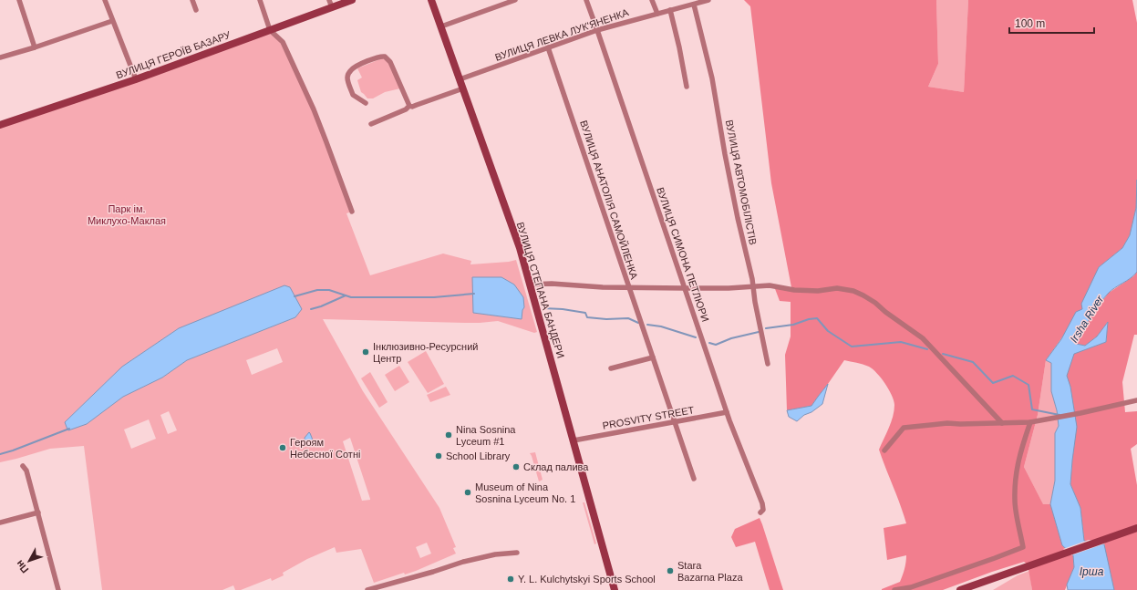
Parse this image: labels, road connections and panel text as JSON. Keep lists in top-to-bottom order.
{
  "streets": {
    "street": [
      "ВУЛИЦЯ ЛЕВКА ЛУК'ЯНЕНКА",
      "ВУЛИЦЯ ГЕРОЇВ БАЗАРУ",
      "ВУЛИЦЯ АВТОМОБІЛІСТІВ",
      "ВУЛИЦЯ АНАТОЛІЯ САМОЙЛЕНКА",
      "ВУЛИЦЯ СИМОНА ПЕТЛЮРИ",
      "ВУЛИЦЯ СТЕПАНА БАНДЕРИ",
      "PROSVITY STREET"
    ]
  },
  "crossings": [
    ["ВУЛИЦЯ ЛЕВКА ЛУК'ЯНЕНКА", "ВУЛИЦЯ АВТОМОБІЛІСТІВ"],
    ["ВУЛИЦЯ ЛЕВКА ЛУК'ЯНЕНКА", "ВУЛИЦЯ АНАТОЛІЯ САМОЙЛЕНКА"],
    ["ВУЛИЦЯ ЛЕВКА ЛУК'ЯНЕНКА", "ВУЛИЦЯ СИМОНА ПЕТЛЮРИ"],
    ["ВУЛИЦЯ ЛЕВКА ЛУК'ЯНЕНКА", "ВУЛИЦЯ СТЕПАНА БАНДЕРИ"],
    ["ВУЛИЦЯ АНАТОЛІЯ САМОЙЛЕНКА", "PROSVITY STREET"],
    ["ВУЛИЦЯ СИМОНА ПЕТЛЮРИ", "PROSVITY STREET"],
    ["ВУЛИЦЯ СТЕПАНА БАНДЕРИ", "PROSVITY STREET"]
  ],
  "water": ["Irsha River", "Ірша"],
  "parks": ["Парк ім. Миклухо-Маклая"],
  "places": [
    "Інклюзивно-Ресурсний Центр",
    "Nina Sosnina Lyceum #1",
    "Героям Небесної Сотні",
    "School Library",
    "Склад палива",
    "Museum of Nina Sosnina Lyceum No. 1",
    "Stara Bazarna Plaza",
    "Y. L. Kulchytskyi Sports School"
  ],
  "scale_bar": "100 m",
  "north": "bottom left"
}
